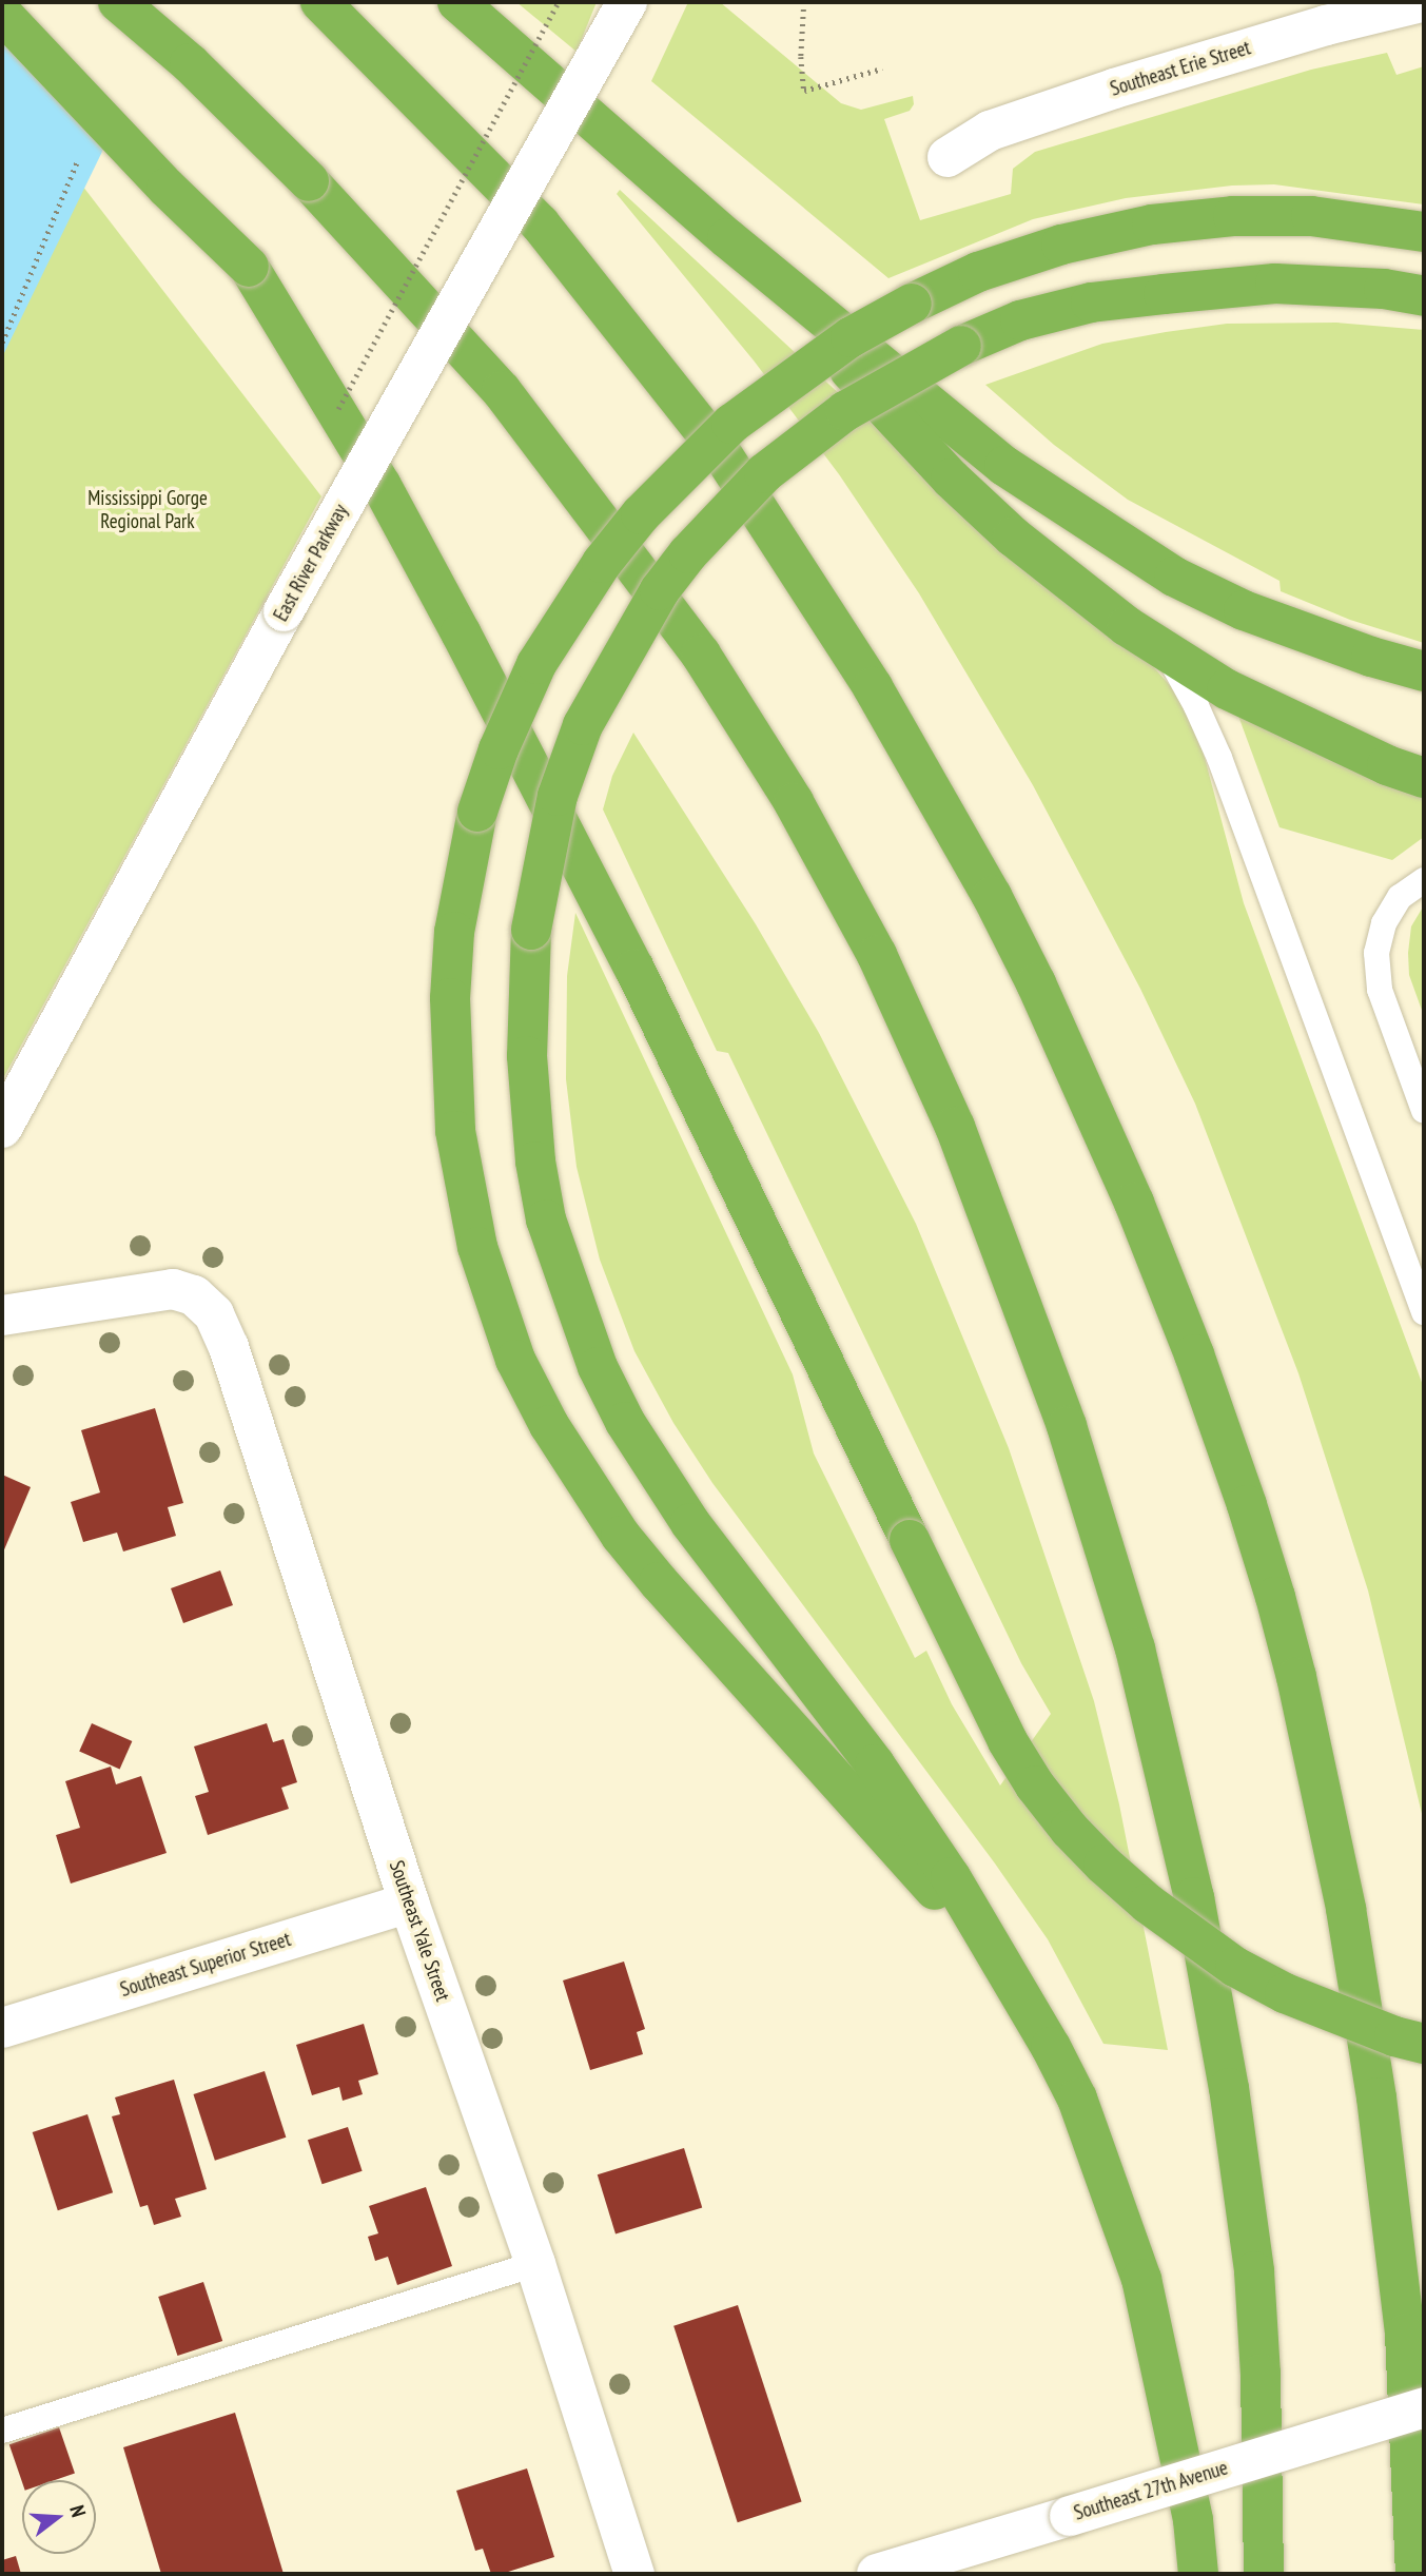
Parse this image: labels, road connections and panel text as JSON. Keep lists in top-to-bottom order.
{
  "streets": {
    "street": [
      "Southeast Erie Street",
      "East River Parkway",
      "Southeast Yale Street",
      "Southeast Superior Street",
      "Southeast 27th Avenue"
    ]
  },
  "crossings": [
    ["Southeast Yale Street", "Southeast Superior Street"]
  ],
  "parks": ["Mississippi Gorge Regional Park"],
  "north": "right"
}
